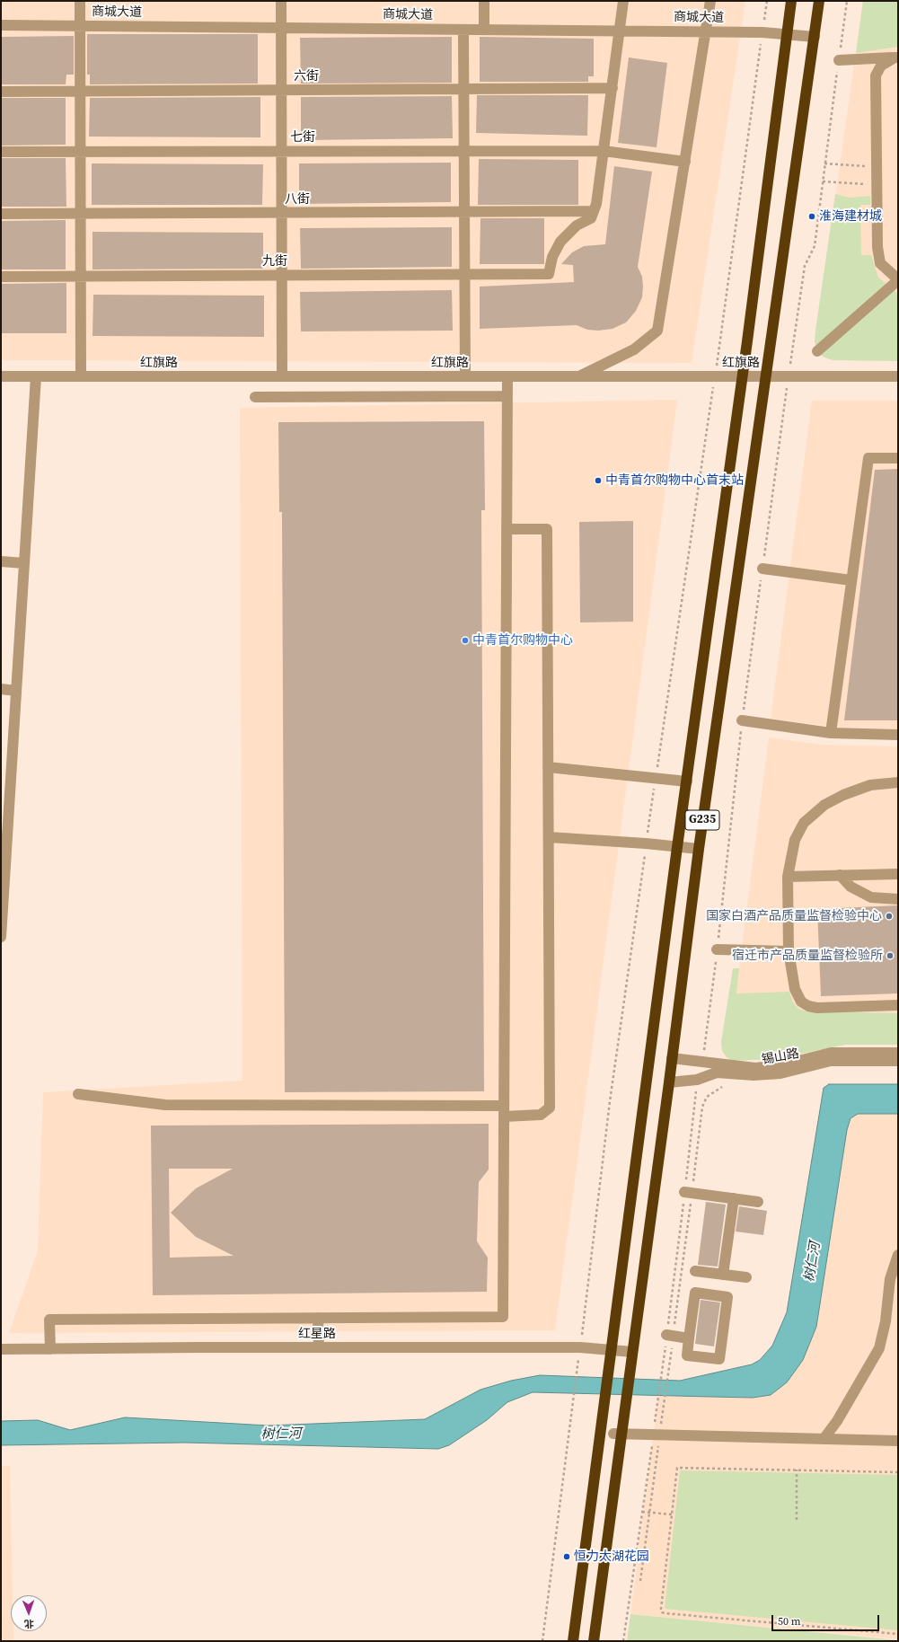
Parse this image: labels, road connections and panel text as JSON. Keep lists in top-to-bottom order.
{
  "streets": {
    "highway": ["G235"],
    "street": [
      "商城大道",
      "六街",
      "七街",
      "八街",
      "九街",
      "红旗路",
      "锡山路",
      "红星路"
    ]
  },
  "crossings": [
    ["商城大道", "G235"],
    ["八街", "九街"],
    ["红旗路", "G235"],
    ["G235", "锡山路"],
    ["G235", "红星路"]
  ],
  "water": ["树仁河"],
  "places": [
    "淮海建材城",
    "中青首尔购物中心首末站",
    "中青首尔购物中心",
    "国家白酒产品质量监督检验中心",
    "宿迁市产品质量监督检验所",
    "恒力太湖花园"
  ],
  "scale_bar": "50 m",
  "north": "bottom"
}
